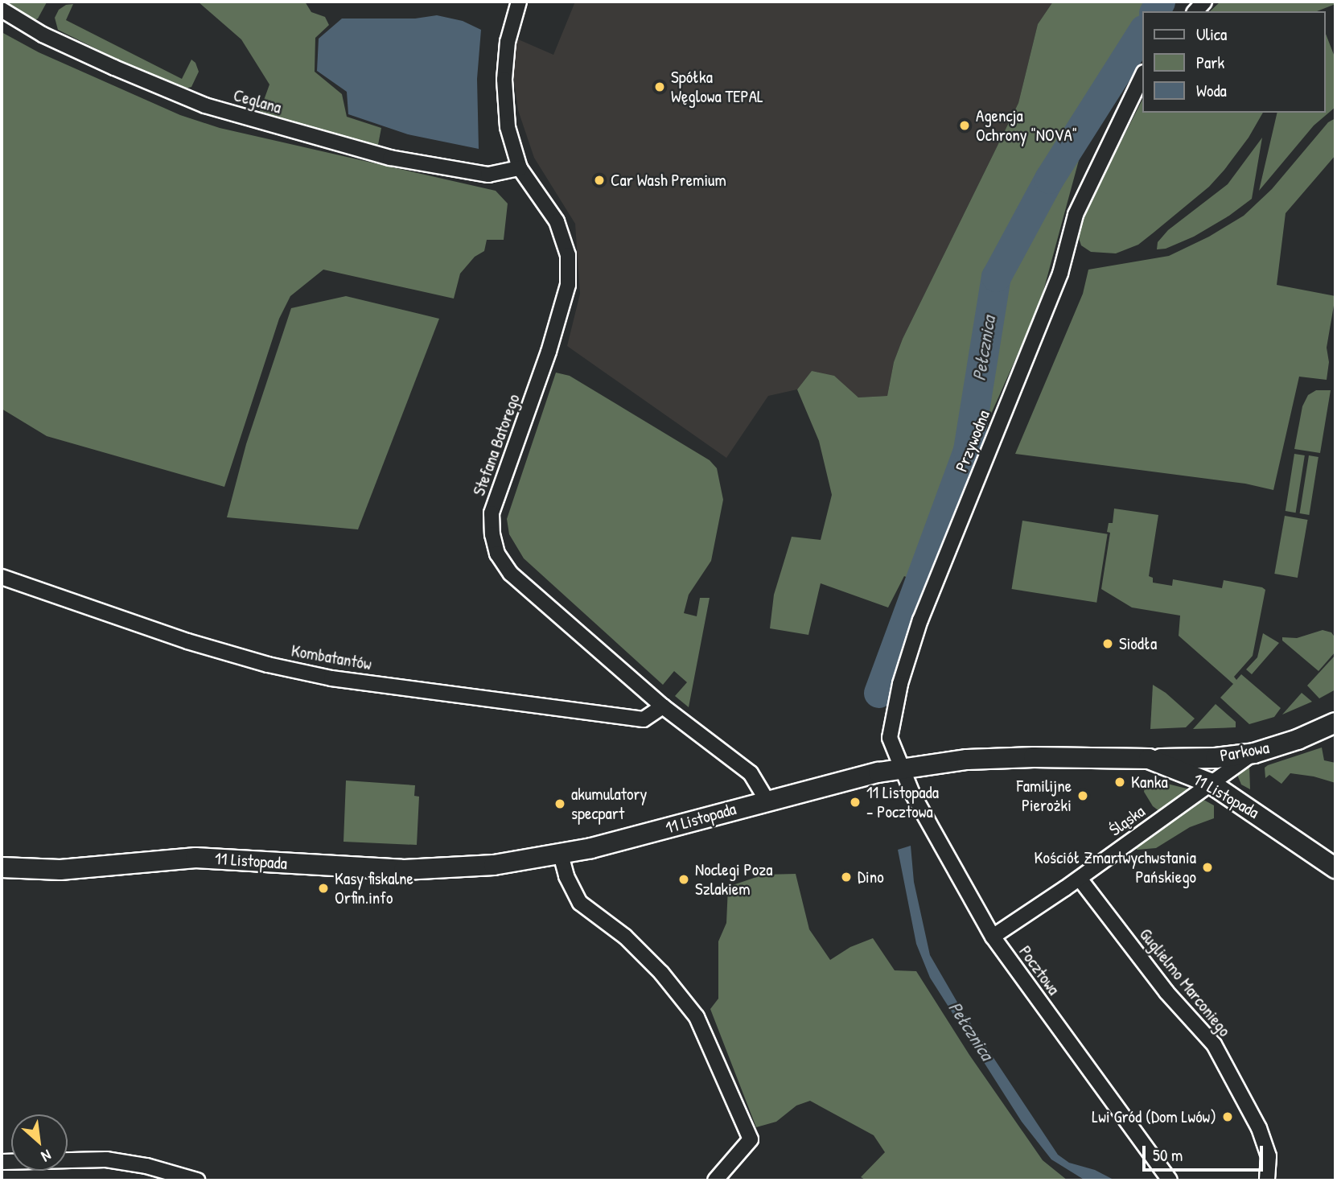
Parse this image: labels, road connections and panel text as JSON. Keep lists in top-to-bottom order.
{
  "streets": {
    "main road": ["Parkowa", "11 Listopada"],
    "street": [
      "Ceglana",
      "Przywodna",
      "Stefana Batorego",
      "Kombatantów",
      "Śląska",
      "Pocztowa",
      "Guglielmo Marconiego"
    ]
  },
  "crossings": [
    ["Ceglana", "Stefana Batorego"],
    ["Przywodna", "11 Listopada"],
    ["Przywodna", "Pocztowa"],
    ["Stefana Batorego", "Kombatantów"],
    ["Stefana Batorego", "11 Listopada"],
    ["Parkowa", "11 Listopada"],
    ["Parkowa", "Śląska"],
    ["11 Listopada", "Śląska"],
    ["11 Listopada", "Pocztowa"],
    ["Śląska", "Pocztowa"],
    ["Śląska", "Guglielmo Marconiego"]
  ],
  "water": ["Pełcznica"],
  "places": [
    "Spółka Węglowa TEPAL",
    "Agencja Ochrony \"NOVA\"",
    "Car Wash Premium",
    "Siodła",
    "Kanka",
    "Familijne Pierożki",
    "11 Listopada - Pocztowa",
    "akumulatory specpart",
    "Kościół Zmartwychwstania Pańskiego",
    "Dino",
    "Noclegi Poza Szlakiem",
    "Kasy fiskalne Orfin.info",
    "Lwi Gród (Dom Lwów)"
  ],
  "legend": ["Ulica", "Park", "Woda"],
  "scale_bar": "50 m",
  "north": "bottom right"
}
